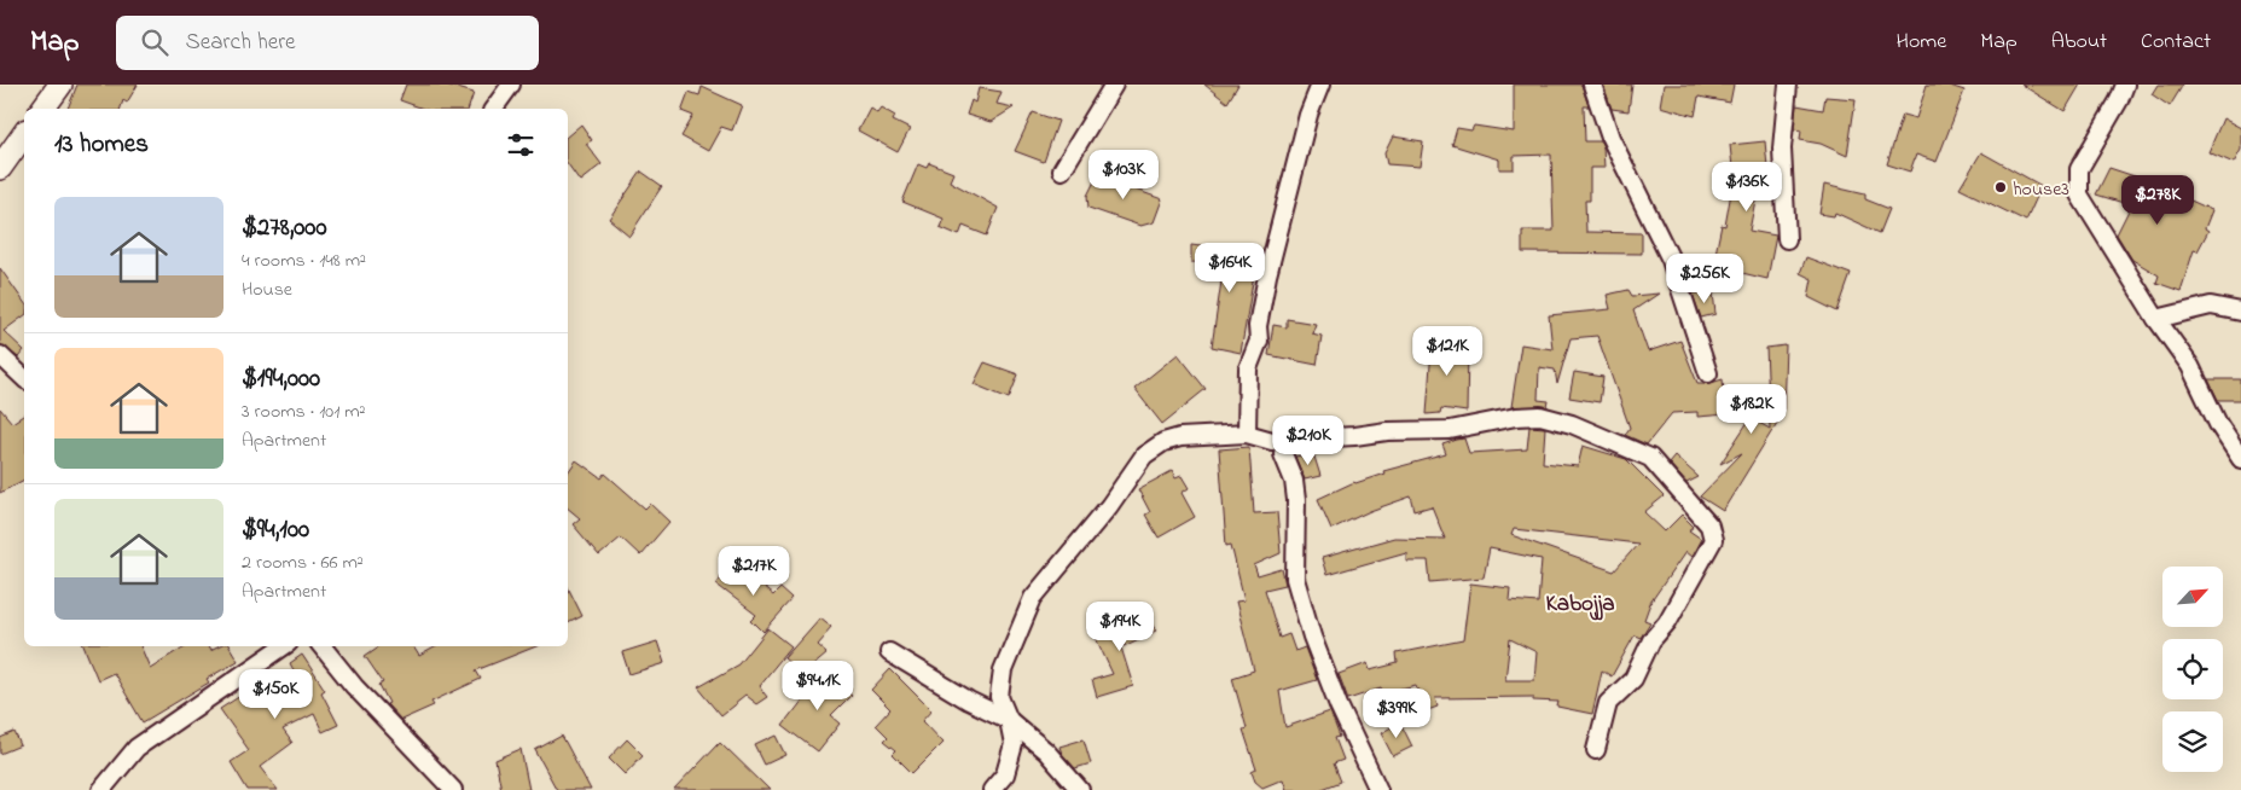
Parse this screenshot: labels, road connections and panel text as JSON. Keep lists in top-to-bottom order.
{
  "districts": ["Kabojja"],
  "places": ["house3"],
  "north": "top right",
  "page": {
    "header": "Map",
    "search": "Search here",
    "nav": [
      "Home",
      "Map",
      "About",
      "Contact"
    ],
    "heading": "13 homes",
    "price": [
      "$103K",
      "$136K",
      "$278K",
      "$164K",
      "$256K",
      "$121K",
      "$182K",
      "$210K",
      "$217K",
      "$194K",
      "$94.1K",
      "$150K",
      "$399K"
    ],
    "list": [
      {
        "name": "$278,000",
        "note": "4 rooms · 148 m² · House"
      },
      {
        "name": "$194,000",
        "note": "3 rooms · 101 m² · Apartment"
      },
      {
        "name": "$94,100",
        "note": "2 rooms · 66 m² · Apartment"
      }
    ]
  }
}
